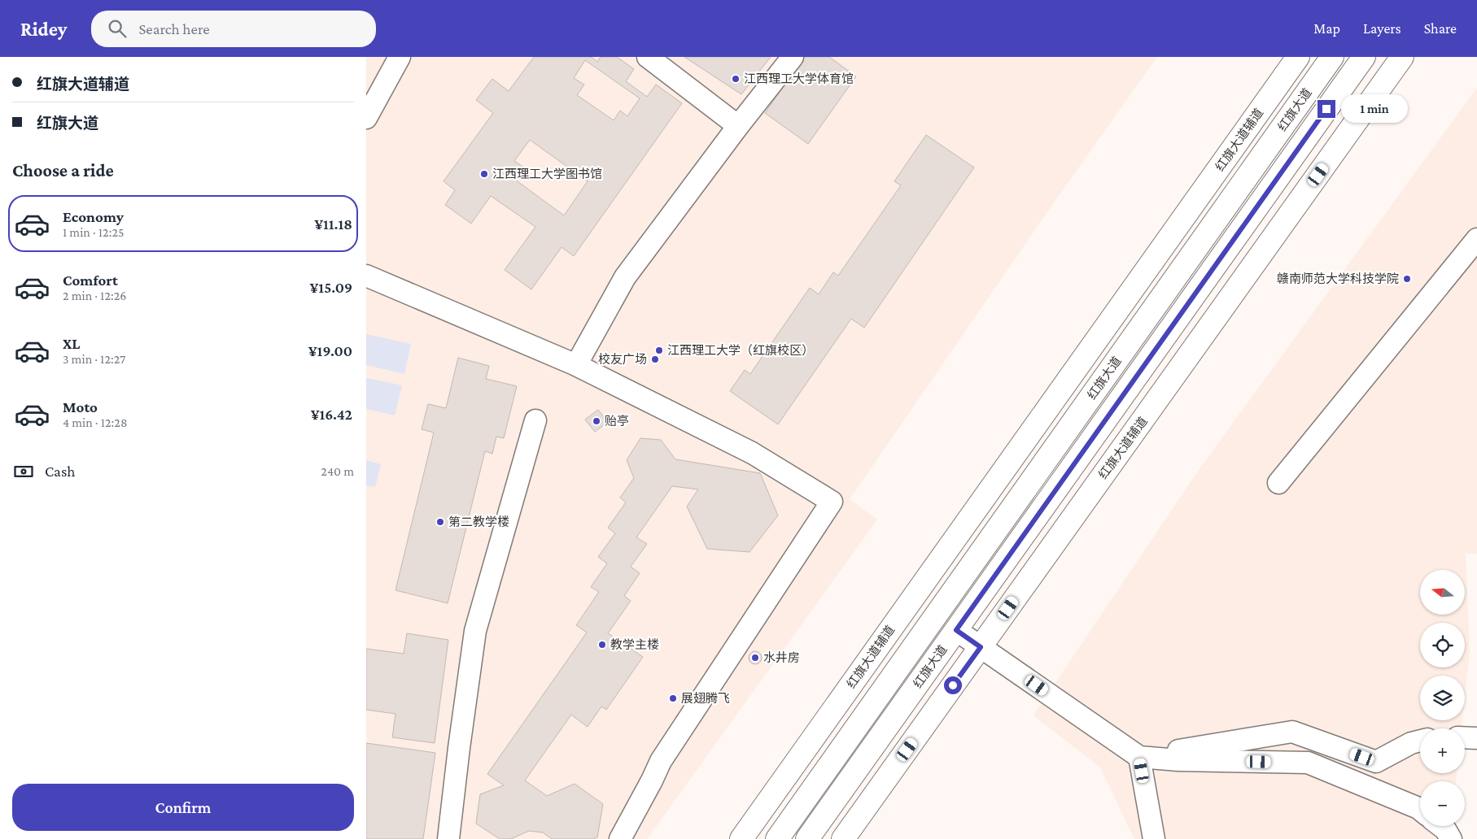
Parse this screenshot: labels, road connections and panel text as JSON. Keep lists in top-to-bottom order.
{
  "streets": {
    "main road": ["红旗大道", "红旗大道辅道"]
  },
  "places": [
    "江西理工大学体育馆",
    "江西理工大学图书馆",
    "赣南师范大学科技学院",
    "江西理工大学（红旗校区）",
    "校友广场",
    "贻亭",
    "第二教学楼",
    "教学主楼",
    "水井房",
    "展翅腾飞"
  ],
  "north": "left",
  "page": {
    "header": "Ridey",
    "search": "Search here",
    "nav": ["Map", "Layers", "Share"],
    "banner": ["红旗大道辅道", "红旗大道"],
    "bubble": "1 min",
    "heading": "Choose a ride",
    "list": [
      {
        "name": "Economy",
        "note": "1 min · 12:25",
        "value": "¥11.18"
      },
      {
        "name": "Comfort",
        "note": "2 min · 12:26",
        "value": "¥15.09"
      },
      {
        "name": "XL",
        "note": "3 min · 12:27",
        "value": "¥19.00"
      },
      {
        "name": "Moto",
        "note": "4 min · 12:28",
        "value": "¥16.42"
      }
    ],
    "pay": ["Cash", "240 m"],
    "map_buttons": ["+", "−"],
    "buttons": "Confirm"
  }
}
